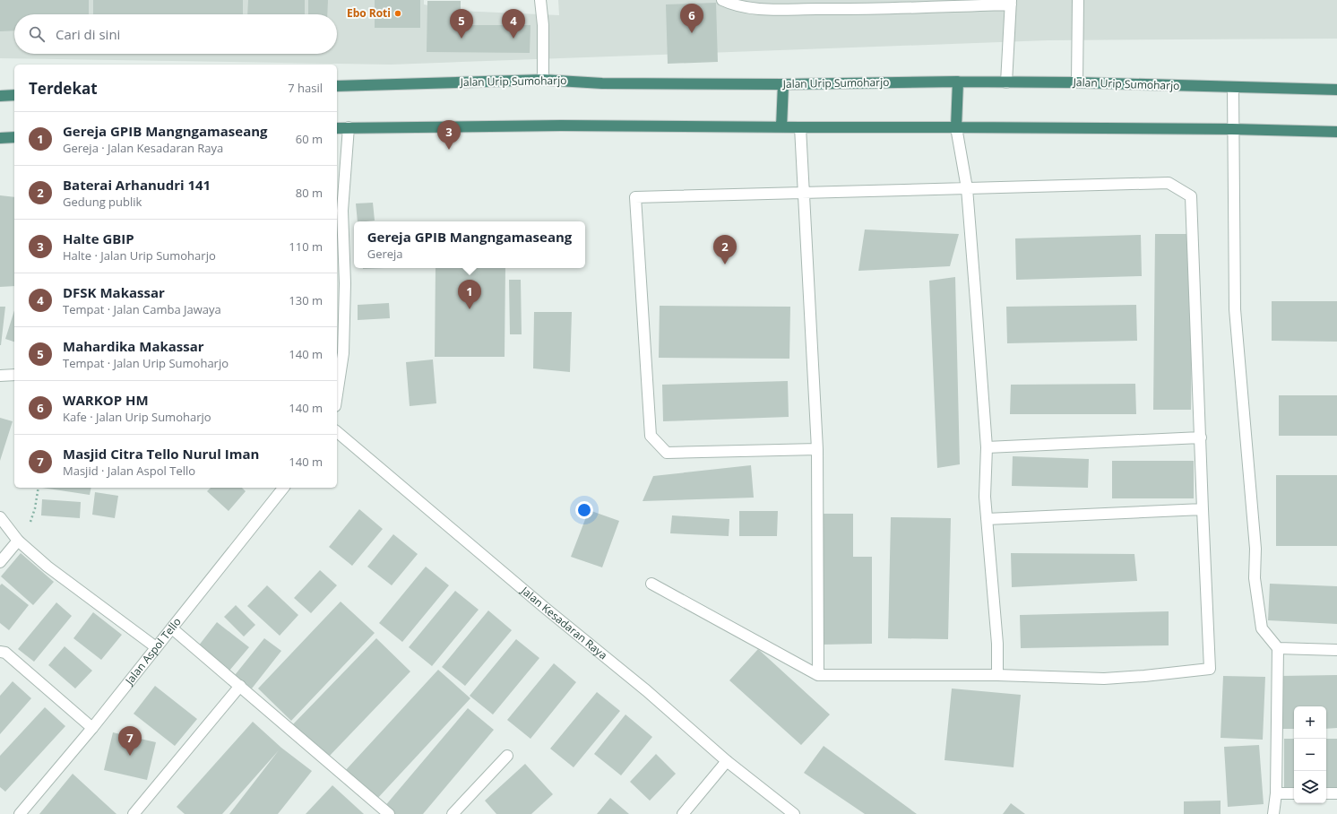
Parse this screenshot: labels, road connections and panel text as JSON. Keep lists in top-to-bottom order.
{
  "streets": {
    "highway": ["Jalan Urip Sumoharjo"],
    "street": ["Jalan Kesadaran Raya", "Jalan Aspol Tello"]
  },
  "places": ["Ebo Roti"],
  "page": {
    "pins": [
      "6",
      "4",
      "5",
      "3",
      "2",
      "1",
      "7"
    ],
    "search": "Cari di sini",
    "heading": ["Terdekat", "7 hasil"],
    "list": [
      {
        "mark": "1",
        "name": "Gereja GPIB Mangngamaseang",
        "note": "Gereja · Jalan Kesadaran Raya",
        "value": "60 m"
      },
      {
        "mark": "2",
        "name": "Baterai Arhanudri 141",
        "note": "Gedung publik",
        "value": "80 m"
      },
      {
        "mark": "3",
        "name": "Halte GBIP",
        "note": "Halte · Jalan Urip Sumoharjo",
        "value": "110 m"
      },
      {
        "mark": "4",
        "name": "DFSK Makassar",
        "note": "Tempat · Jalan Camba Jawaya",
        "value": "130 m"
      },
      {
        "mark": "5",
        "name": "Mahardika Makassar",
        "note": "Tempat · Jalan Urip Sumoharjo",
        "value": "140 m"
      },
      {
        "mark": "6",
        "name": "WARKOP HM",
        "note": "Kafe · Jalan Urip Sumoharjo",
        "value": "140 m"
      },
      {
        "mark": "7",
        "name": "Masjid Citra Tello Nurul Iman",
        "note": "Masjid · Jalan Aspol Tello",
        "value": "140 m"
      }
    ],
    "popup": ["Gereja GPIB Mangngamaseang", "Gereja"],
    "map_buttons": ["+", "−"]
  }
}
